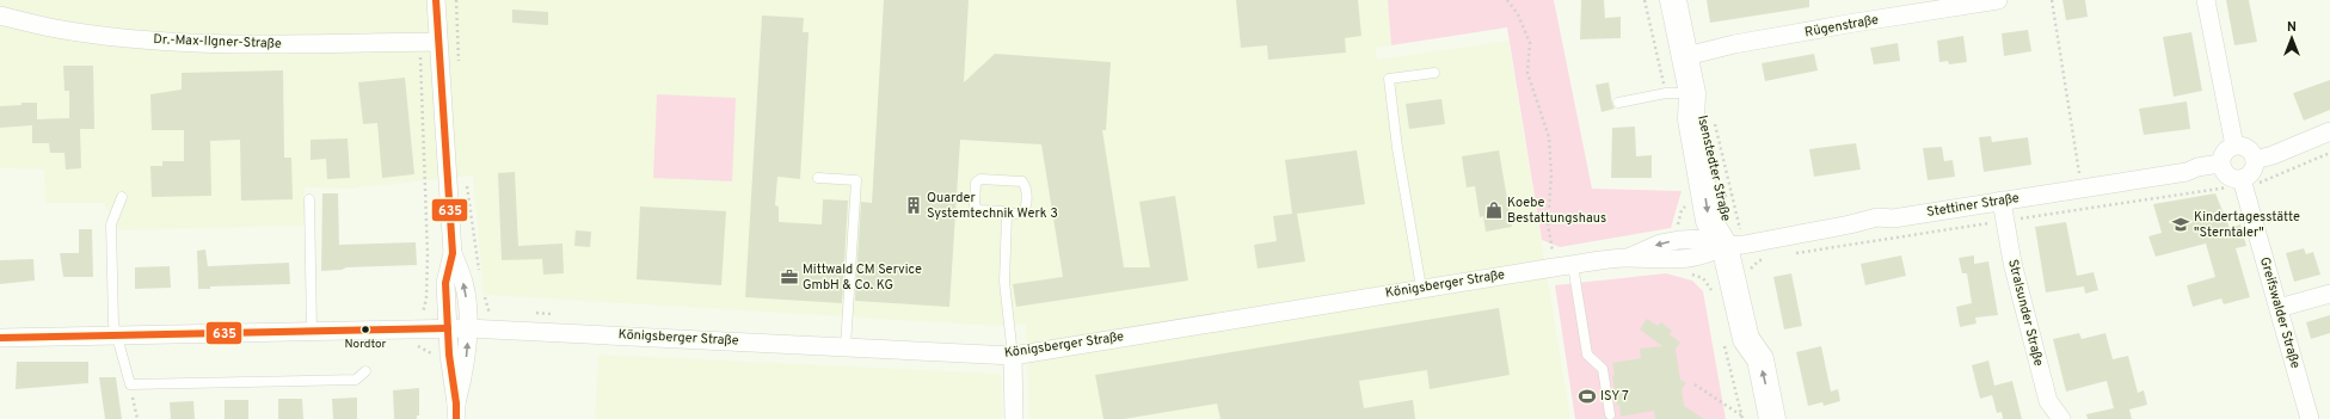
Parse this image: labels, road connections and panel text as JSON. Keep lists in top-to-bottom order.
{
  "streets": {
    "street": [
      "Rügenstraße",
      "Dr.-Max-Ilgner-Straße",
      "Isenstedter Straße",
      "Stettiner Straße",
      "Königsberger Straße",
      "Stralsunder Straße",
      "Greifswalder Straße"
    ]
  },
  "crossings": [
    ["Rügenstraße", "Isenstedter Straße"],
    ["Isenstedter Straße", "Stettiner Straße"],
    ["Isenstedter Straße", "Königsberger Straße"],
    ["Stettiner Straße", "Königsberger Straße"],
    ["Stettiner Straße", "Stralsunder Straße"],
    ["Stettiner Straße", "Greifswalder Straße"]
  ],
  "places": {
    "building": ["Quarder Systemtechnik Werk 3"],
    "shop": ["Koebe Bestattungshaus"],
    "school or university": ["Kindertagesstätte \"Sterntaler\""],
    "office": ["Mittwald CM Service GmbH & Co. KG"],
    "other": ["Nordtor"],
    "sports": ["ISY 7"]
  },
  "lines": ["transit line 635"],
  "north": "top"
}
